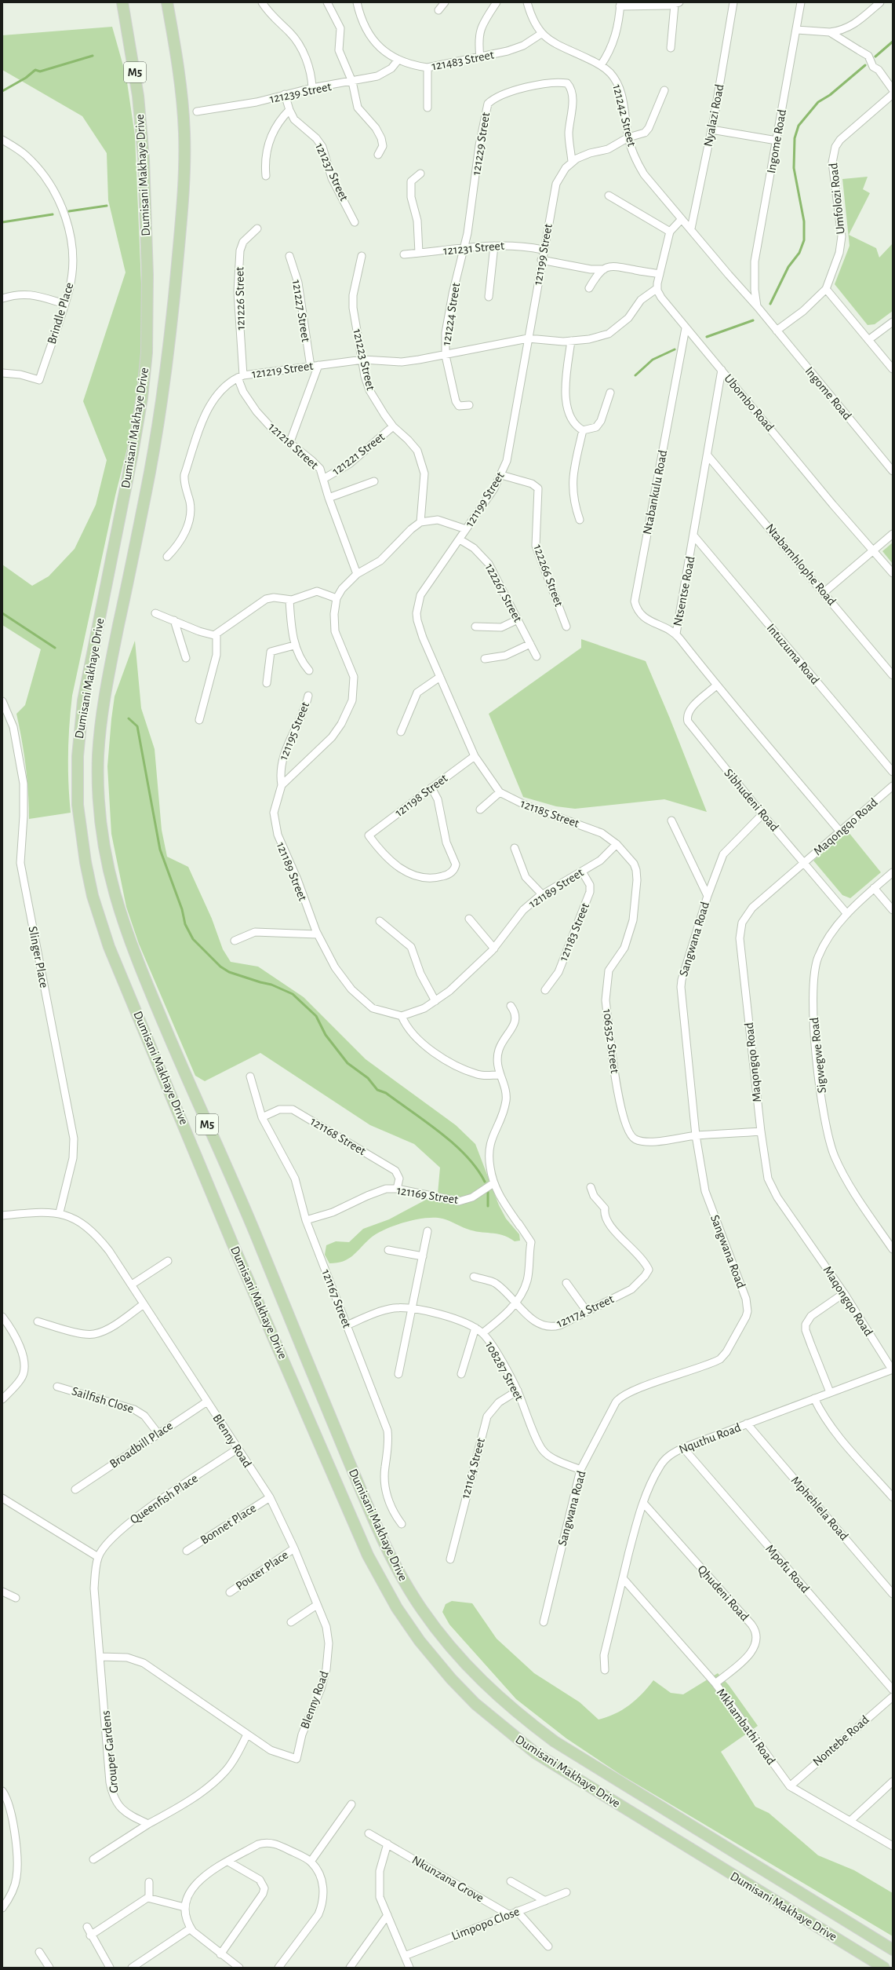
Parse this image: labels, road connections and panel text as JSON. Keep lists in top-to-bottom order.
{
  "streets": {
    "main road": ["M5", "Dumisani Makhaye Drive"],
    "street": [
      "121483 Street",
      "121239 Street",
      "121242 Street",
      "Nyalazi Road",
      "Ingome Road",
      "121229 Street",
      "121237 Street",
      "Umfolozi Road",
      "121231 Street",
      "121199 Street",
      "121226 Street",
      "121227 Street",
      "Brindle Place",
      "121224 Street",
      "121223 Street",
      "121219 Street",
      "Ubombo Road",
      "121218 Street",
      "121221 Street",
      "Ntabankulu Road",
      "Ntabamhlophe Road",
      "122266 Street",
      "Ntsentse Road",
      "122267 Street",
      "Intuzuma Road",
      "121195 Street",
      "121198 Street",
      "Sibhudeni Road",
      "121185 Street",
      "Maqongqo Road",
      "121189 Street",
      "121183 Street",
      "Sangwana Road",
      "Slinger Place",
      "106352 Street",
      "Sigwegwe Road",
      "121168 Street",
      "121169 Street",
      "121167 Street",
      "121174 Street",
      "108287 Street",
      "Sailfish Close",
      "Nquthu Road",
      "Blenny Road",
      "Broadbill Place",
      "121164 Street",
      "Queenfish Place",
      "Mphehlela Road",
      "Bonnet Place",
      "Mpofu Road",
      "Pouter Place",
      "Qhudeni Road",
      "Mkhambathi Road",
      "Nontebe Road",
      "Grouper Gardens",
      "Nkunzana Grove",
      "Limpopo Close"
    ]
  },
  "crossings": [
    ["121483 Street", "121239 Street"],
    ["121483 Street", "121242 Street"],
    ["121239 Street", "121237 Street"],
    ["121242 Street", "Nyalazi Road"],
    ["121242 Street", "Ingome Road"],
    ["121242 Street", "121199 Street"],
    ["Ingome Road", "Umfolozi Road"],
    ["121229 Street", "121231 Street"],
    ["121229 Street", "121199 Street"],
    ["121229 Street", "121224 Street"],
    ["121231 Street", "121199 Street"],
    ["121231 Street", "121224 Street"],
    ["121199 Street", "121219 Street"],
    ["121199 Street", "122266 Street"],
    ["121199 Street", "122267 Street"],
    ["121199 Street", "121198 Street"],
    ["121199 Street", "121185 Street"],
    ["121226 Street", "121219 Street"],
    ["121226 Street", "121218 Street"],
    ["121227 Street", "121219 Street"],
    ["121224 Street", "121219 Street"],
    ["121223 Street", "121219 Street"],
    ["121223 Street", "121221 Street"],
    ["121219 Street", "Ubombo Road"],
    ["121219 Street", "121218 Street"],
    ["Ubombo Road", "Ntabankulu Road"],
    ["Ubombo Road", "Ntsentse Road"],
    ["121218 Street", "121221 Street"],
    ["Ntabankulu Road", "Ntsentse Road"],
    ["Ntabamhlophe Road", "Ntsentse Road"],
    ["Ntsentse Road", "Intuzuma Road"],
    ["Ntsentse Road", "Sibhudeni Road"],
    ["Ntsentse Road", "Maqongqo Road"],
    ["121195 Street", "121189 Street"],
    ["Sibhudeni Road", "Maqongqo Road"],
    ["Sibhudeni Road", "Sangwana Road"],
    ["Sibhudeni Road", "Sigwegwe Road"],
    ["121185 Street", "106352 Street"],
    ["Maqongqo Road", "106352 Street"],
    ["Maqongqo Road", "Nquthu Road"],
    ["121189 Street", "121183 Street"],
    ["121189 Street", "106352 Street"],
    ["Sangwana Road", "106352 Street"],
    ["Sangwana Road", "108287 Street"],
    ["Slinger Place", "Blenny Road"],
    ["121168 Street", "121169 Street"],
    ["121168 Street", "121167 Street"],
    ["121169 Street", "121167 Street"],
    ["121167 Street", "108287 Street"],
    ["108287 Street", "121164 Street"],
    ["Sailfish Close", "Broadbill Place"],
    ["Nquthu Road", "Mphehlela Road"],
    ["Nquthu Road", "Mpofu Road"],
    ["Nquthu Road", "Qhudeni Road"],
    ["Nquthu Road", "Mkhambathi Road"],
    ["Blenny Road", "Broadbill Place"],
    ["Blenny Road", "Queenfish Place"],
    ["Blenny Road", "Bonnet Place"],
    ["Blenny Road", "Pouter Place"],
    ["Queenfish Place", "Grouper Gardens"],
    ["Qhudeni Road", "Mkhambathi Road"],
    ["Mkhambathi Road", "Nontebe Road"],
    ["Nkunzana Grove", "Limpopo Close"]
  ]
}
